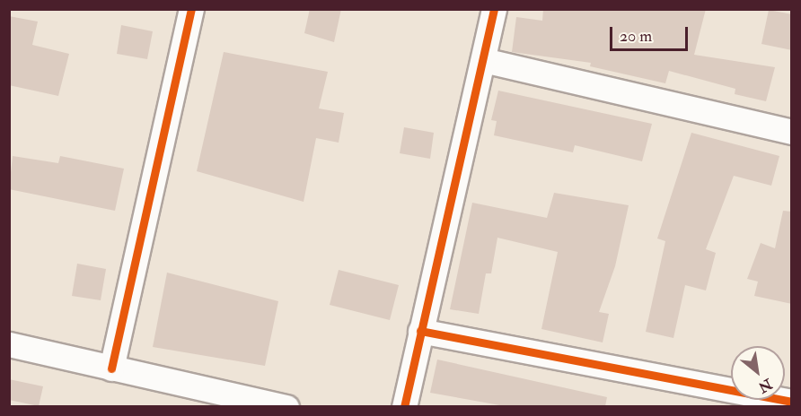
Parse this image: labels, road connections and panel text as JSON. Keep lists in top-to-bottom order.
{
  "scale_bar": "20 m",
  "north": "bottom right"
}
